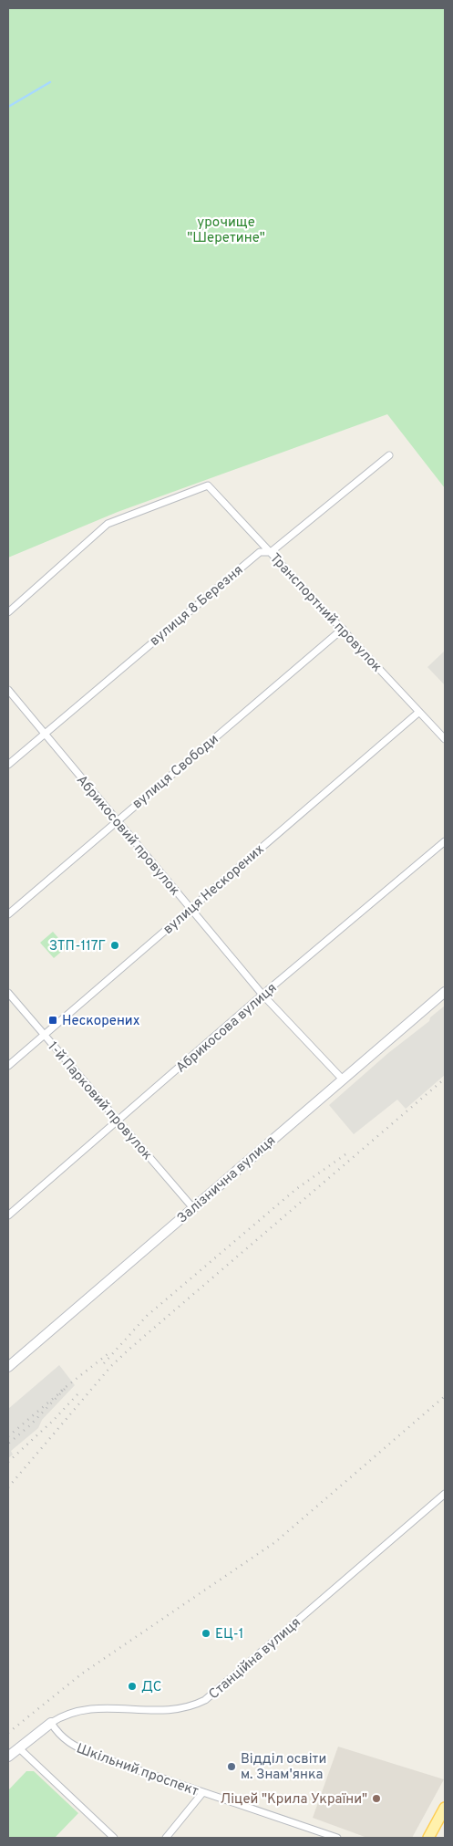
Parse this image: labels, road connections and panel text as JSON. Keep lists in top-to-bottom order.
{
  "streets": {
    "street": [
      "вулиця 8 Березня",
      "Транспортний провулок",
      "вулиця Свободи",
      "Абрикосовий провулок",
      "вулиця Нескорених",
      "Абрикосова вулиця",
      "1-й Парковий провулок",
      "Залізнична вулиця",
      "Станційна вулиця",
      "Шкільний проспект"
    ]
  },
  "crossings": [
    ["вулиця 8 Березня", "Транспортний провулок"],
    ["вулиця 8 Березня", "Абрикосовий провулок"],
    ["Транспортний провулок", "вулиця Свободи"],
    ["Транспортний провулок", "вулиця Нескорених"],
    ["вулиця Свободи", "Абрикосовий провулок"],
    ["Абрикосовий провулок", "вулиця Нескорених"],
    ["Абрикосовий провулок", "Абрикосова вулиця"],
    ["Абрикосовий провулок", "Залізнична вулиця"],
    ["вулиця Нескорених", "1-й Парковий провулок"],
    ["Абрикосова вулиця", "1-й Парковий провулок"],
    ["1-й Парковий провулок", "Залізнична вулиця"],
    ["Станційна вулиця", "Шкільний проспект"]
  ],
  "parks": ["урочище \"Шеретине\""],
  "places": {
    "other": [
      "ЗТП-117Г",
      "ЕЦ-1",
      "ДС",
      "Відділ освіти м. Знам'янка",
      "Ліцей \"Крила України\""
    ],
    "transit": ["Нескорених"]
  }
}
